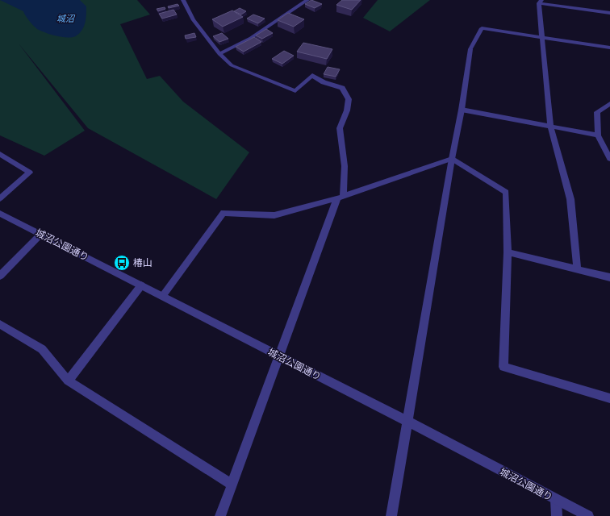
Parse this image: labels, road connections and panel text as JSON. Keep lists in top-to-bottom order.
{
  "streets": {
    "street": ["城沼公園通り"]
  },
  "water": ["城沼"],
  "places": {
    "bus stop": ["椿山"]
  }
}
